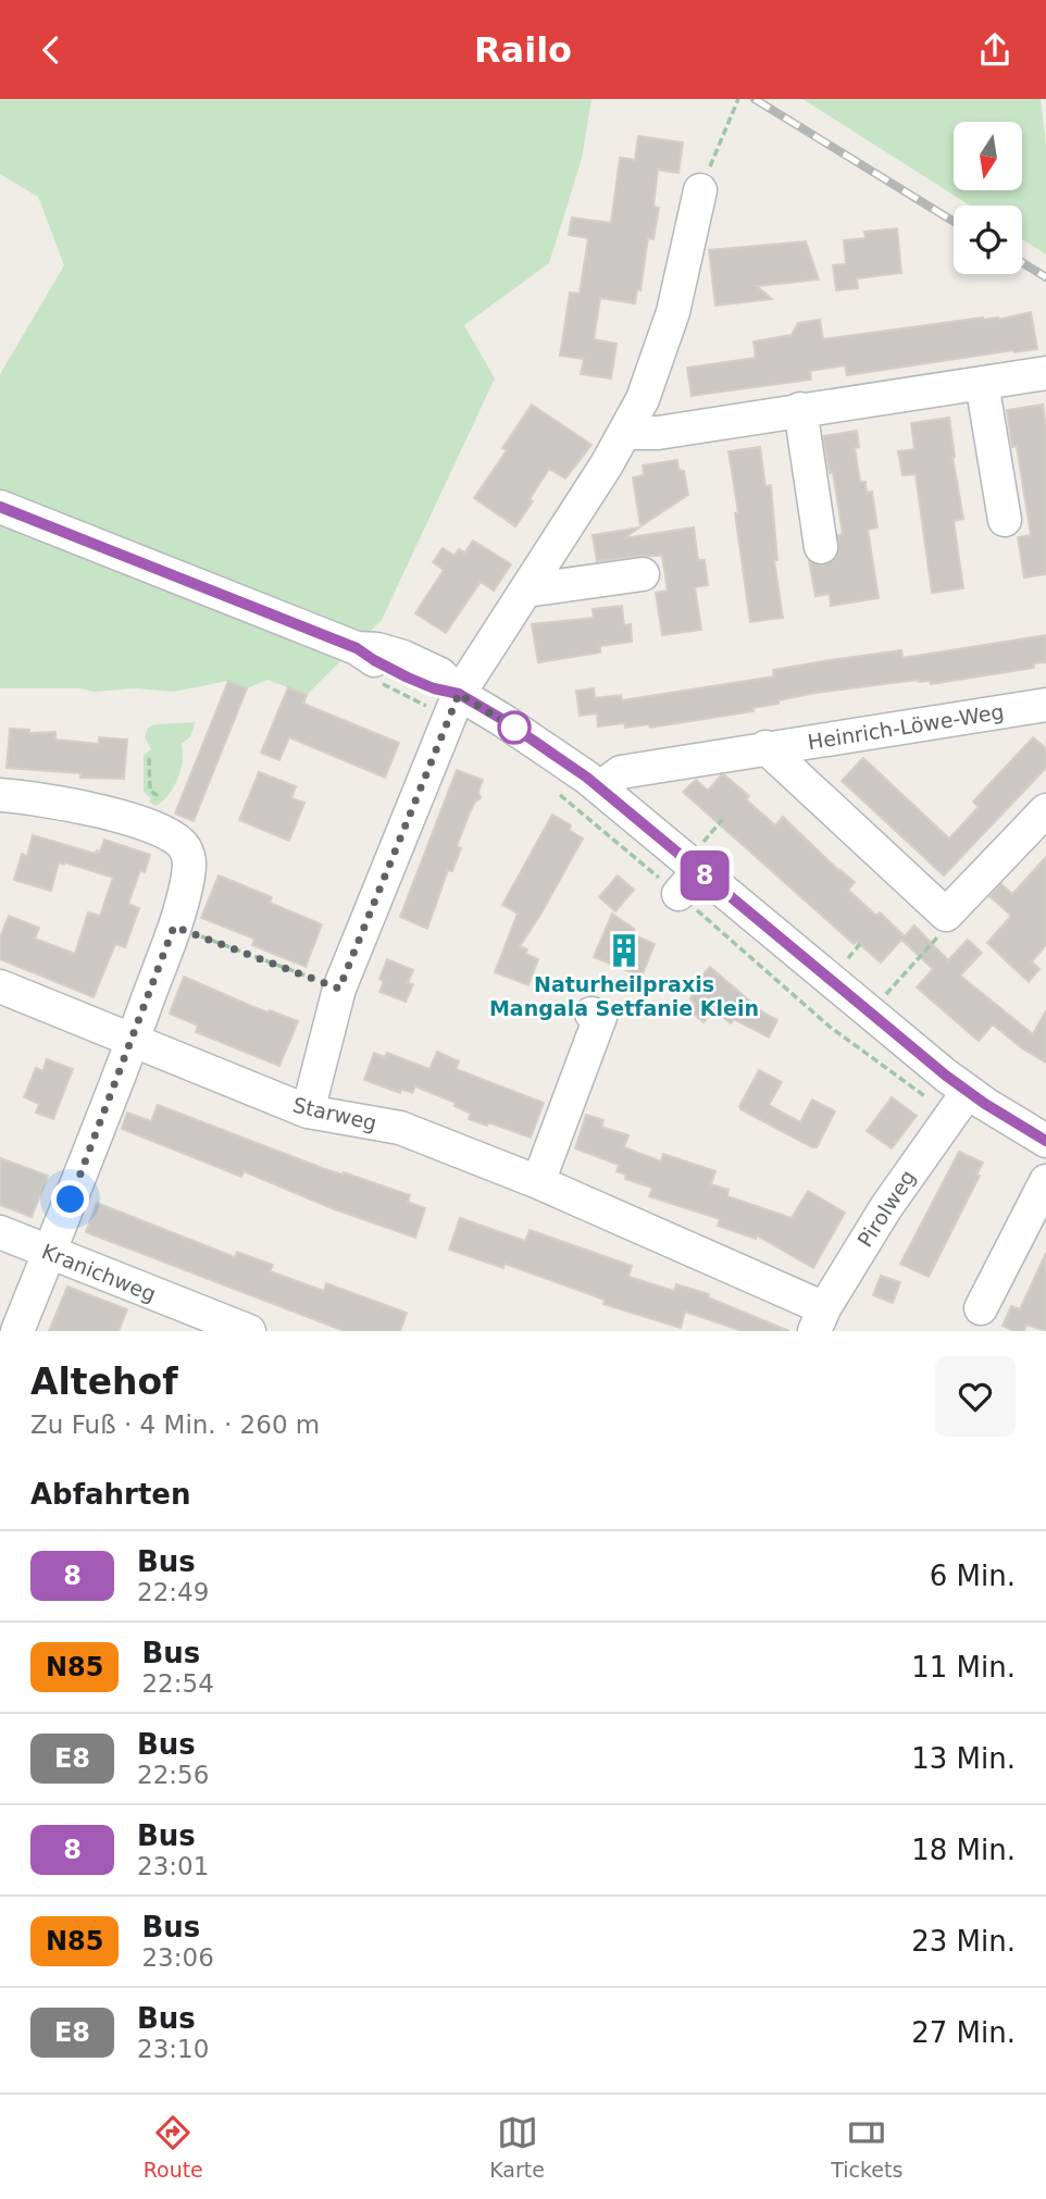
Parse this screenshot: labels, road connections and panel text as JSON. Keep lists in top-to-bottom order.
{
  "streets": {
    "street": [
      "Heinrich-Löwe-Weg",
      "Starweg",
      "Pirolweg",
      "Kranichweg"
    ]
  },
  "crossings": [
    ["Starweg", "Pirolweg"]
  ],
  "places": {
    "building": ["Naturheilpraxis Mangala Setfanie Klein"]
  },
  "lines": ["bus line 8"],
  "north": "bottom",
  "page": {
    "header": "Railo",
    "on_map": "8",
    "heading": [
      ["Altehof", "Zu Fuß · 4 Min. · 260 m"],
      "Abfahrten"
    ],
    "list": [
      {
        "mark": "8",
        "name": "Bus",
        "note": "22:49",
        "value": "6 Min."
      },
      {
        "mark": "N85",
        "name": "Bus",
        "note": "22:54",
        "value": "11 Min."
      },
      {
        "mark": "E8",
        "name": "Bus",
        "note": "22:56",
        "value": "13 Min."
      },
      {
        "mark": "8",
        "name": "Bus",
        "note": "23:01",
        "value": "18 Min."
      },
      {
        "mark": "N85",
        "name": "Bus",
        "note": "23:06",
        "value": "23 Min."
      },
      {
        "mark": "E8",
        "name": "Bus",
        "note": "23:10",
        "value": "27 Min."
      }
    ],
    "tabs": ["Route", "Karte", "Tickets"]
  }
}
